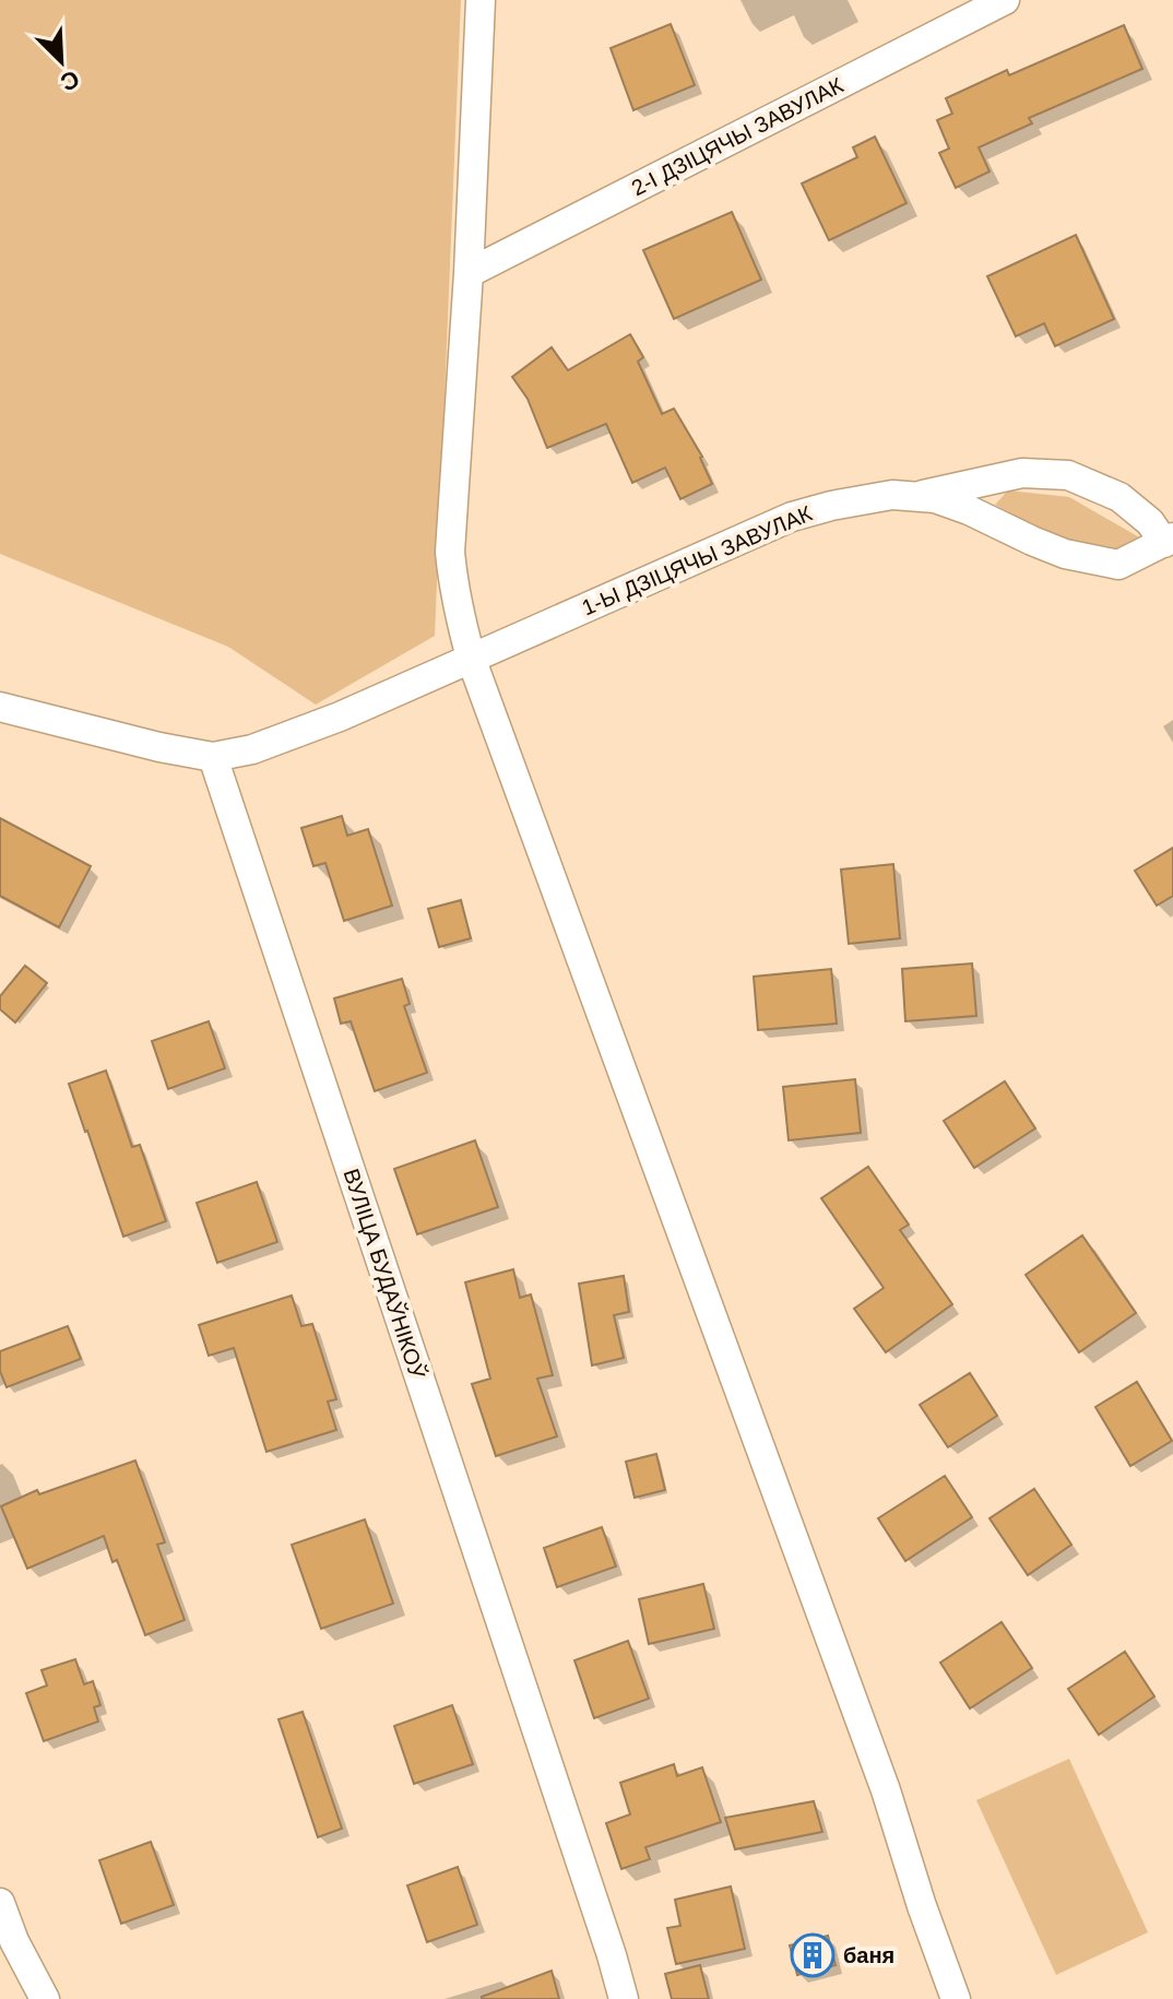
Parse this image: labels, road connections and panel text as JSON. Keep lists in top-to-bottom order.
{
  "streets": {
    "street": ["2-І ДЗІЦЯЧЫ ЗАВУЛАК", "1-Ы ДЗІЦЯЧЫ ЗАВУЛАК", "ВУЛІЦА БУДАЎНІКОЎ"]
  },
  "crossings": [
    ["1-Ы ДЗІЦЯЧЫ ЗАВУЛАК", "ВУЛІЦА БУДАЎНІКОЎ"]
  ],
  "places": {
    "building": ["баня"]
  },
  "north": "bottom right"
}
